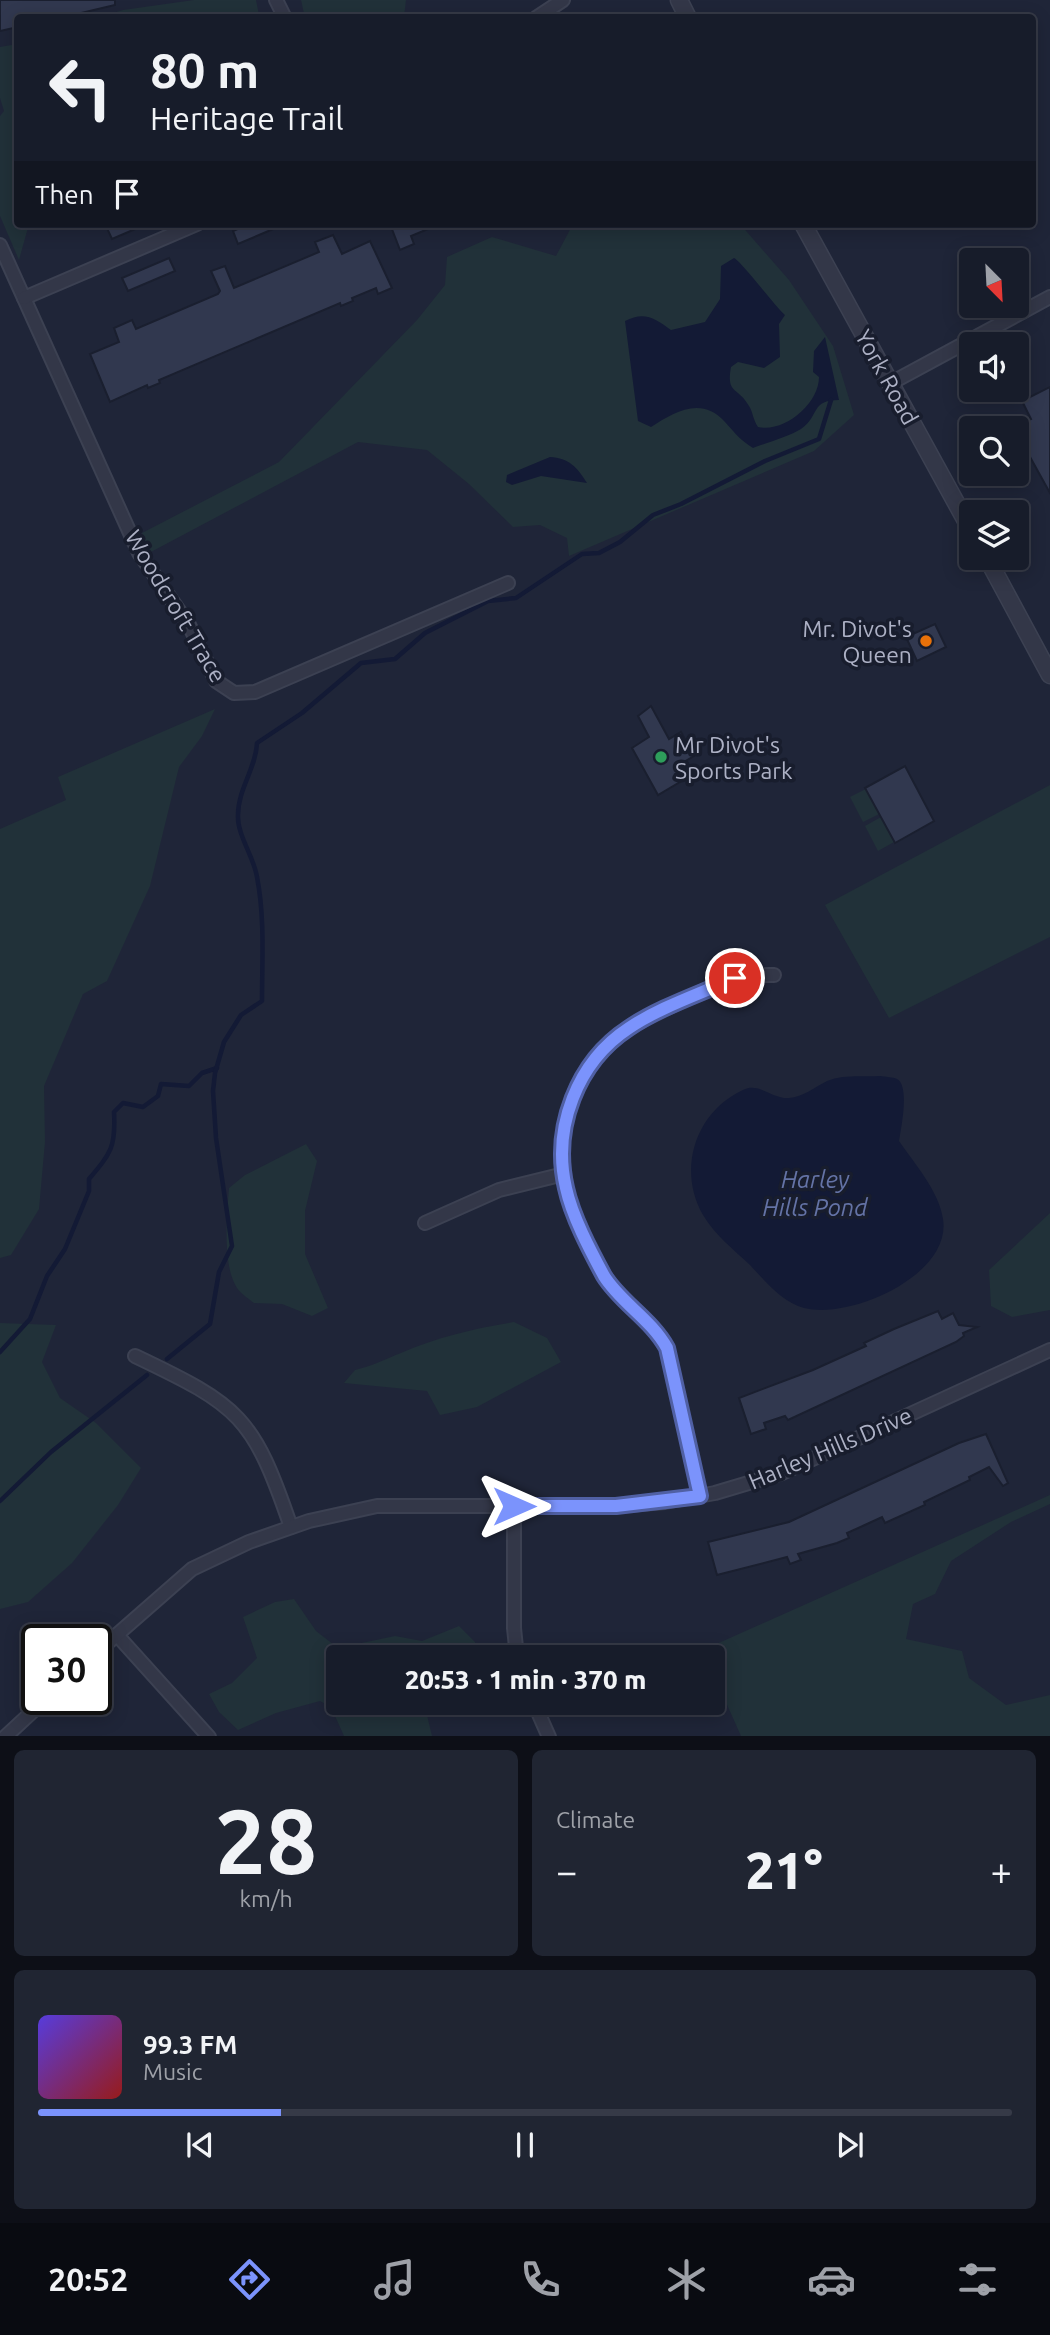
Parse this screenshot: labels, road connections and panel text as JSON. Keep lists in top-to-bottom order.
{
  "streets": {
    "street": ["York Road", "Woodcroft Trace", "Harley Hills Drive"]
  },
  "water": ["Harley Hills Pond"],
  "places": ["Mr. Divot's Queen", "Mr Divot's Sports Park"],
  "north": "bottom right",
  "page": {
    "turn": ["80 m", "Heritage Trail"],
    "then": "Then",
    "limit": "30",
    "trip": "20:53 · 1 min · 370 m",
    "tile": [
      ["28", "km/h"],
      "Climate"
    ],
    "heat": ["−", "21°", "+"],
    "song": ["99.3 FM", "Music"],
    "tabs": "20:52"
  }
}
